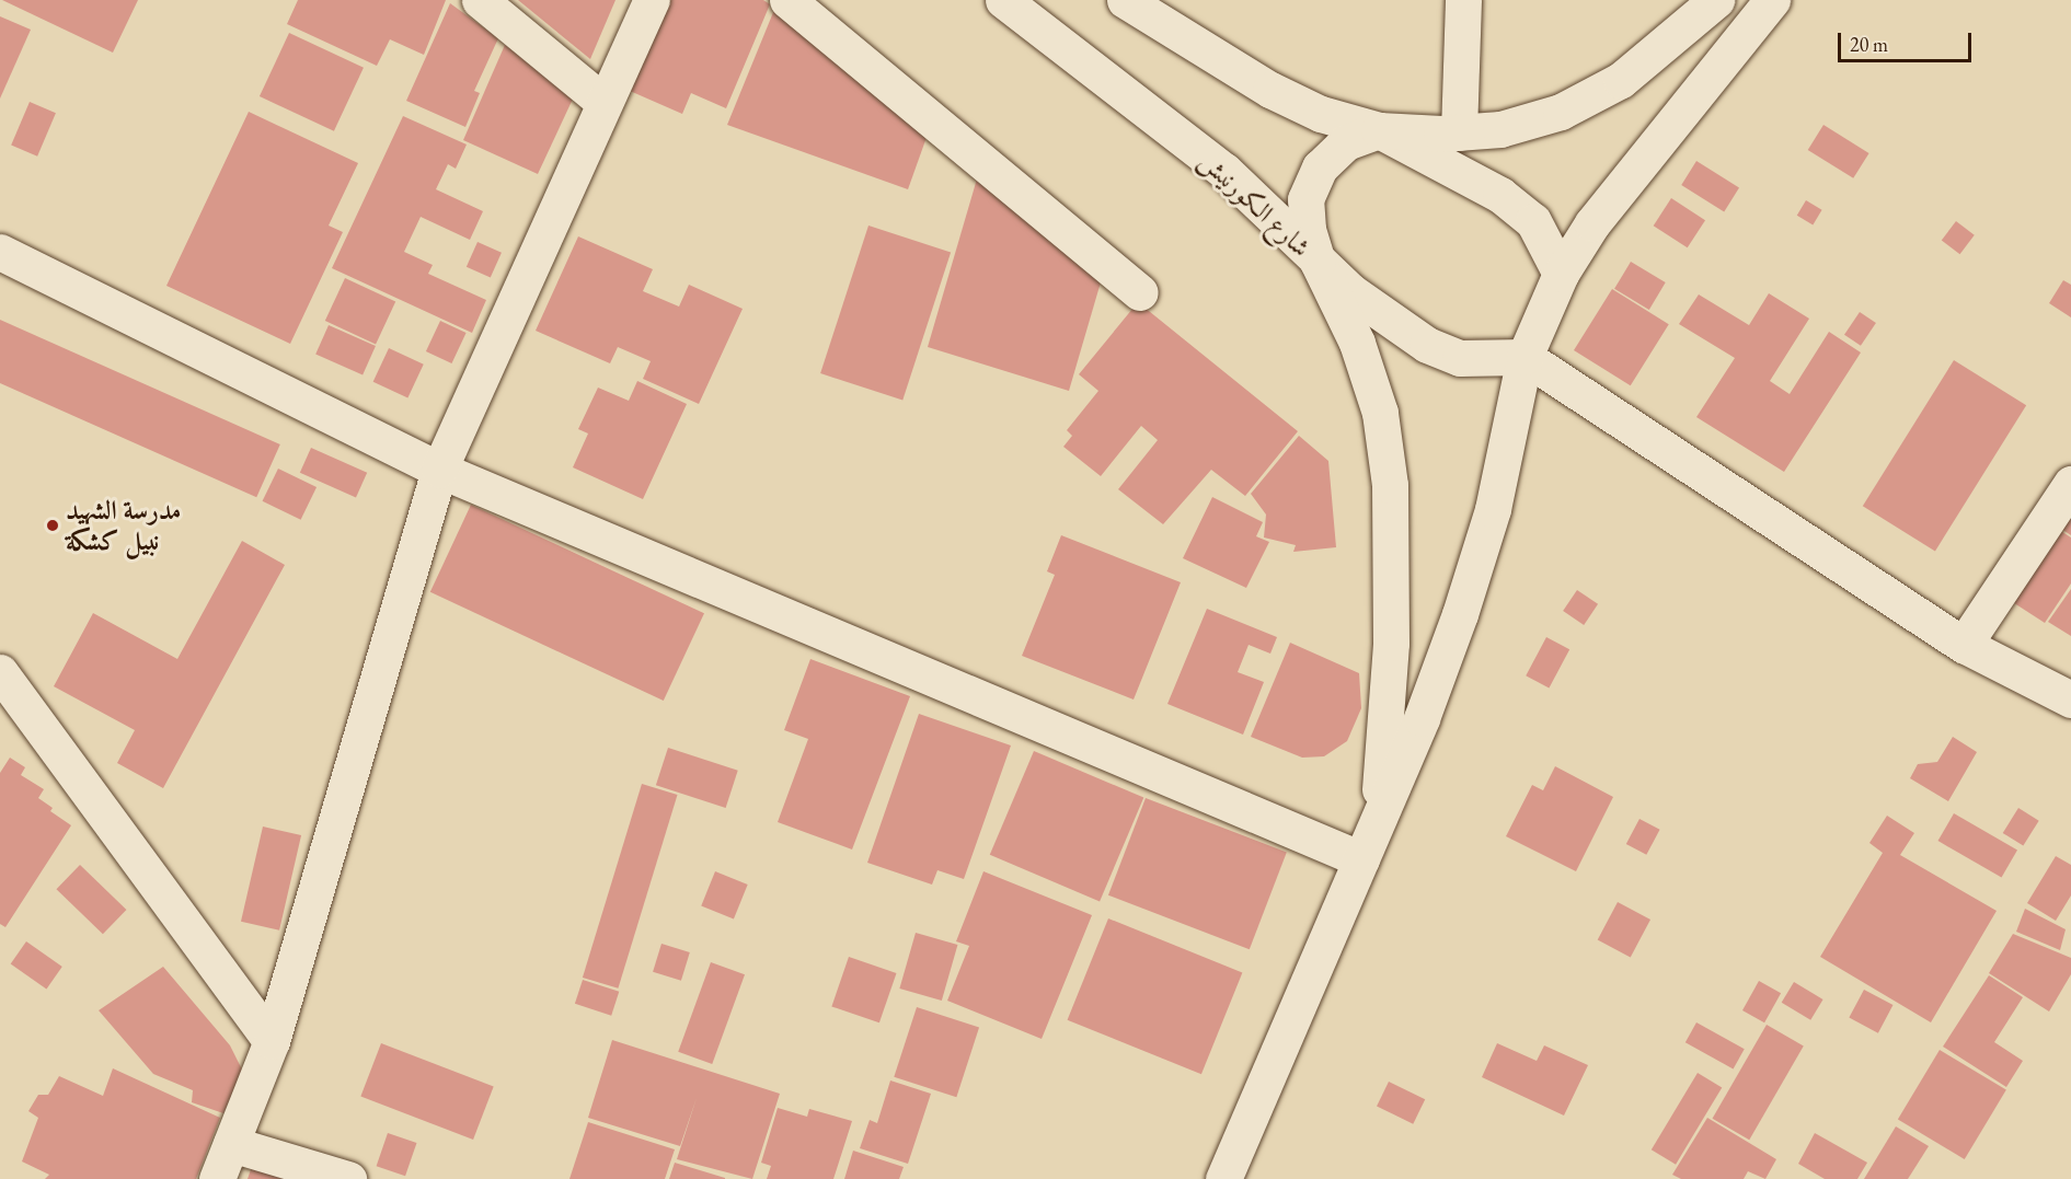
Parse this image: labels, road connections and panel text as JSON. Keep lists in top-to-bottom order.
{
  "streets": {
    "street": ["شارع الكورنيش"]
  },
  "places": ["مدرسة الشهيد نبيل كشكة"],
  "scale_bar": "20 m"
}
